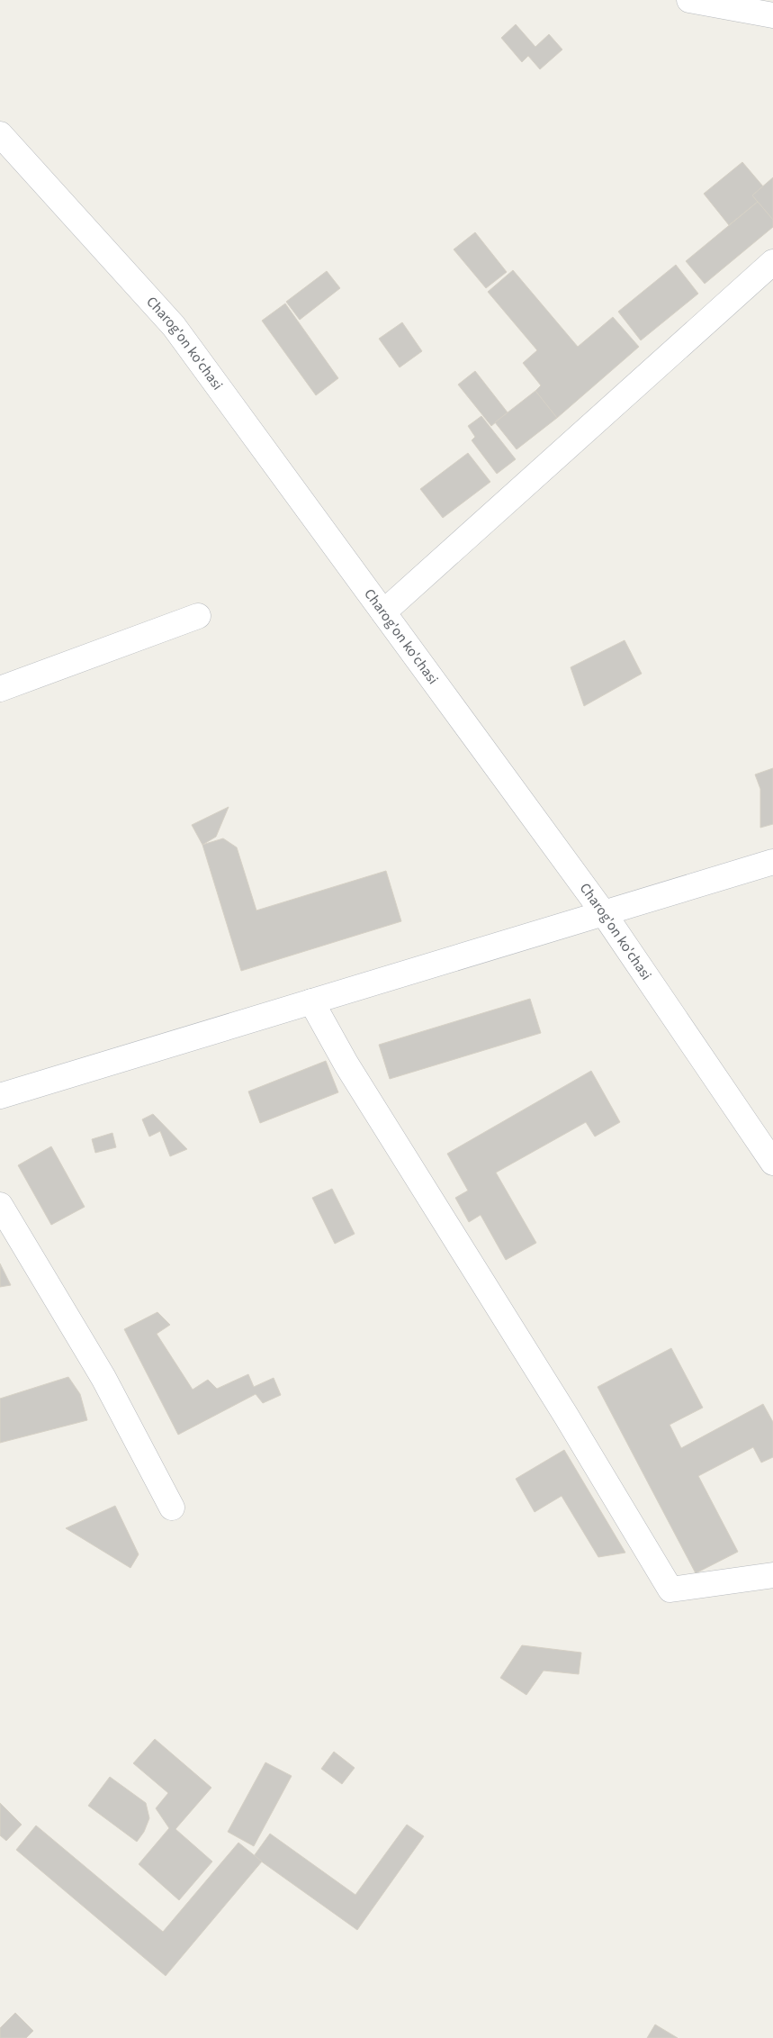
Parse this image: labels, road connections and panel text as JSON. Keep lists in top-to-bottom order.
{
  "streets": {
    "street": ["Charog'on ko'chasi"]
  }
}
